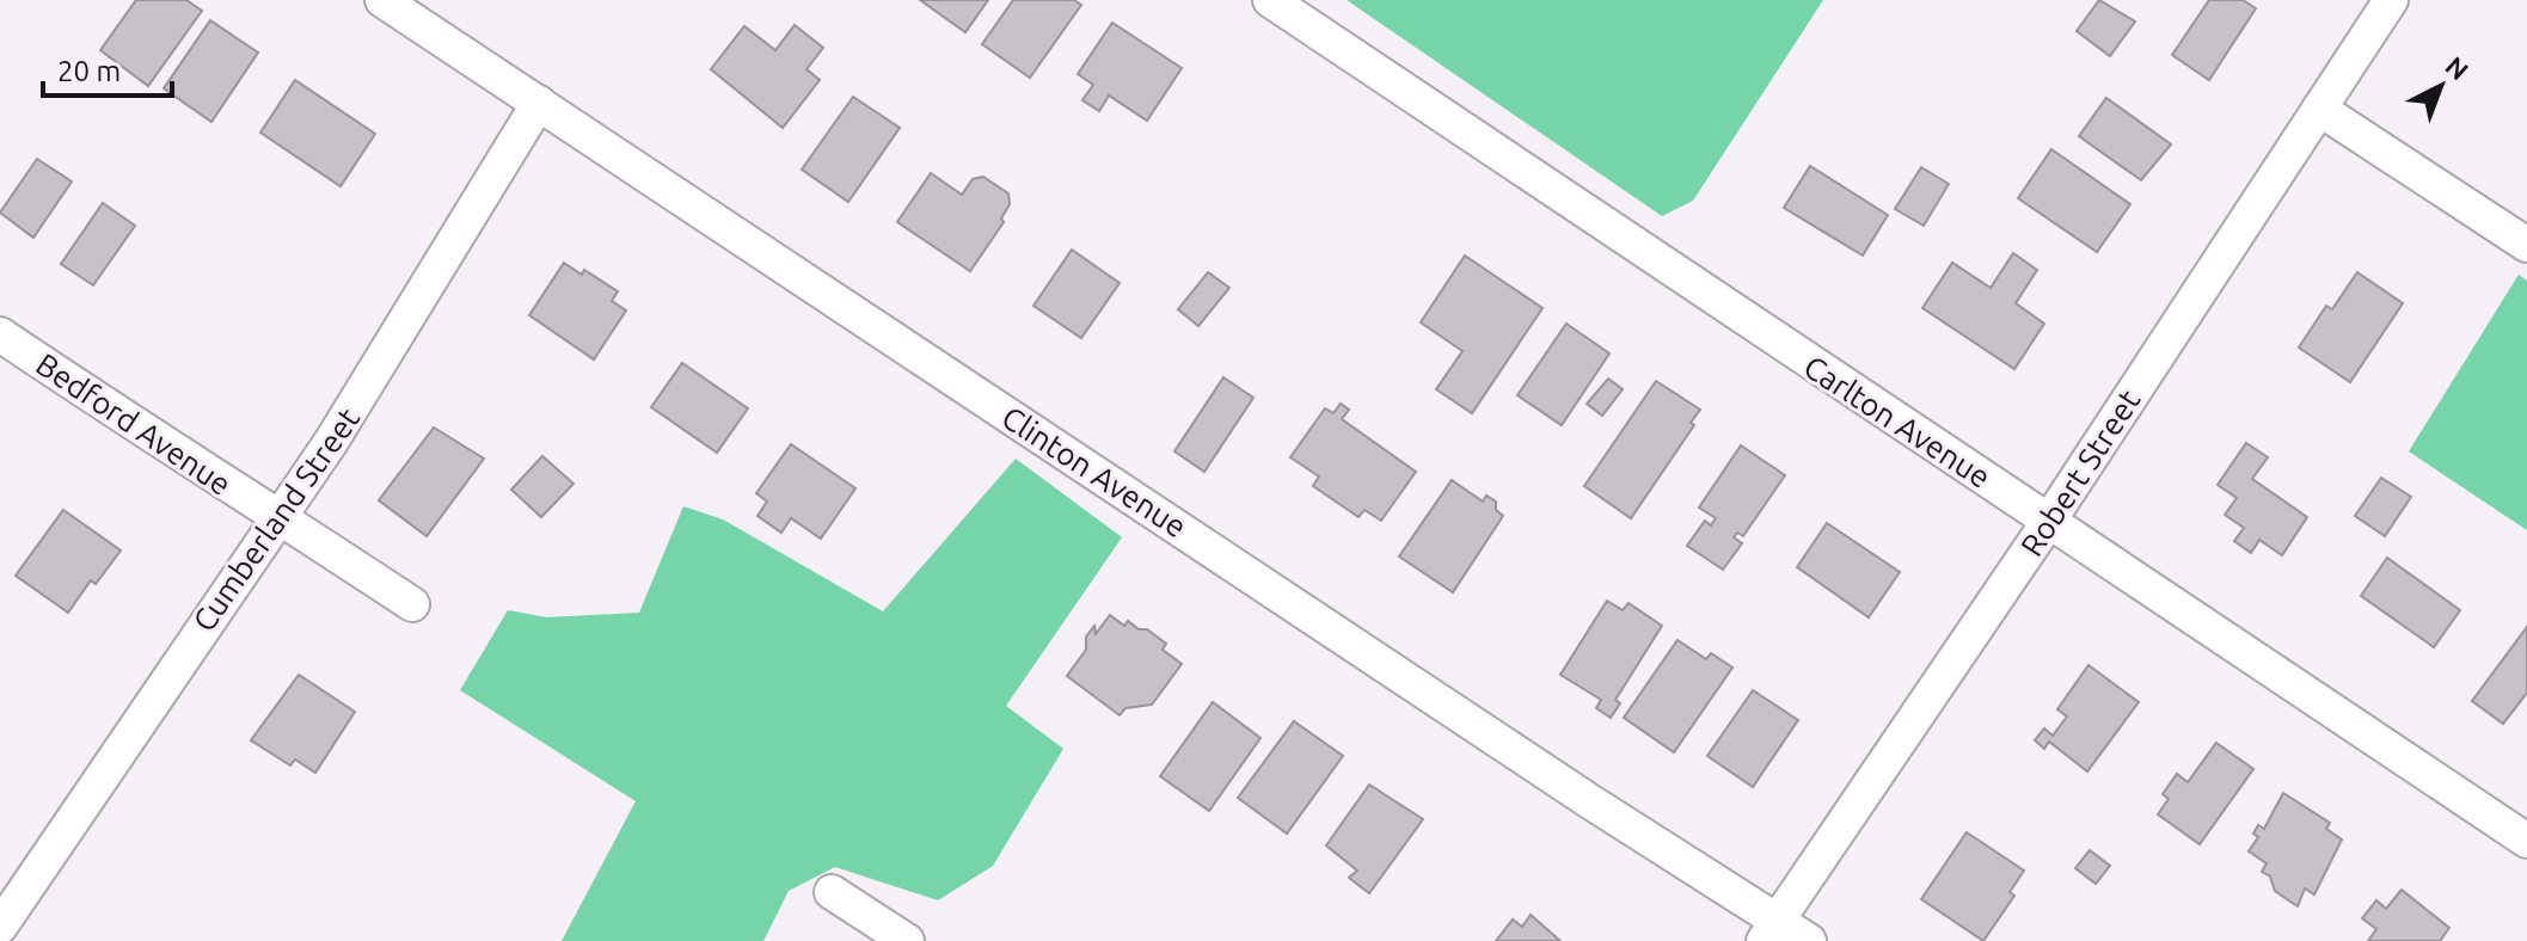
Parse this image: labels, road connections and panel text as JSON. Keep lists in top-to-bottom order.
{
  "streets": {
    "street": [
      "Carlton Avenue",
      "Bedford Avenue",
      "Clinton Avenue",
      "Robert Street",
      "Cumberland Street"
    ]
  },
  "crossings": [
    ["Carlton Avenue", "Robert Street"],
    ["Bedford Avenue", "Cumberland Street"],
    ["Clinton Avenue", "Robert Street"],
    ["Clinton Avenue", "Cumberland Street"]
  ],
  "scale_bar": "20 m",
  "north": "top right"
}
